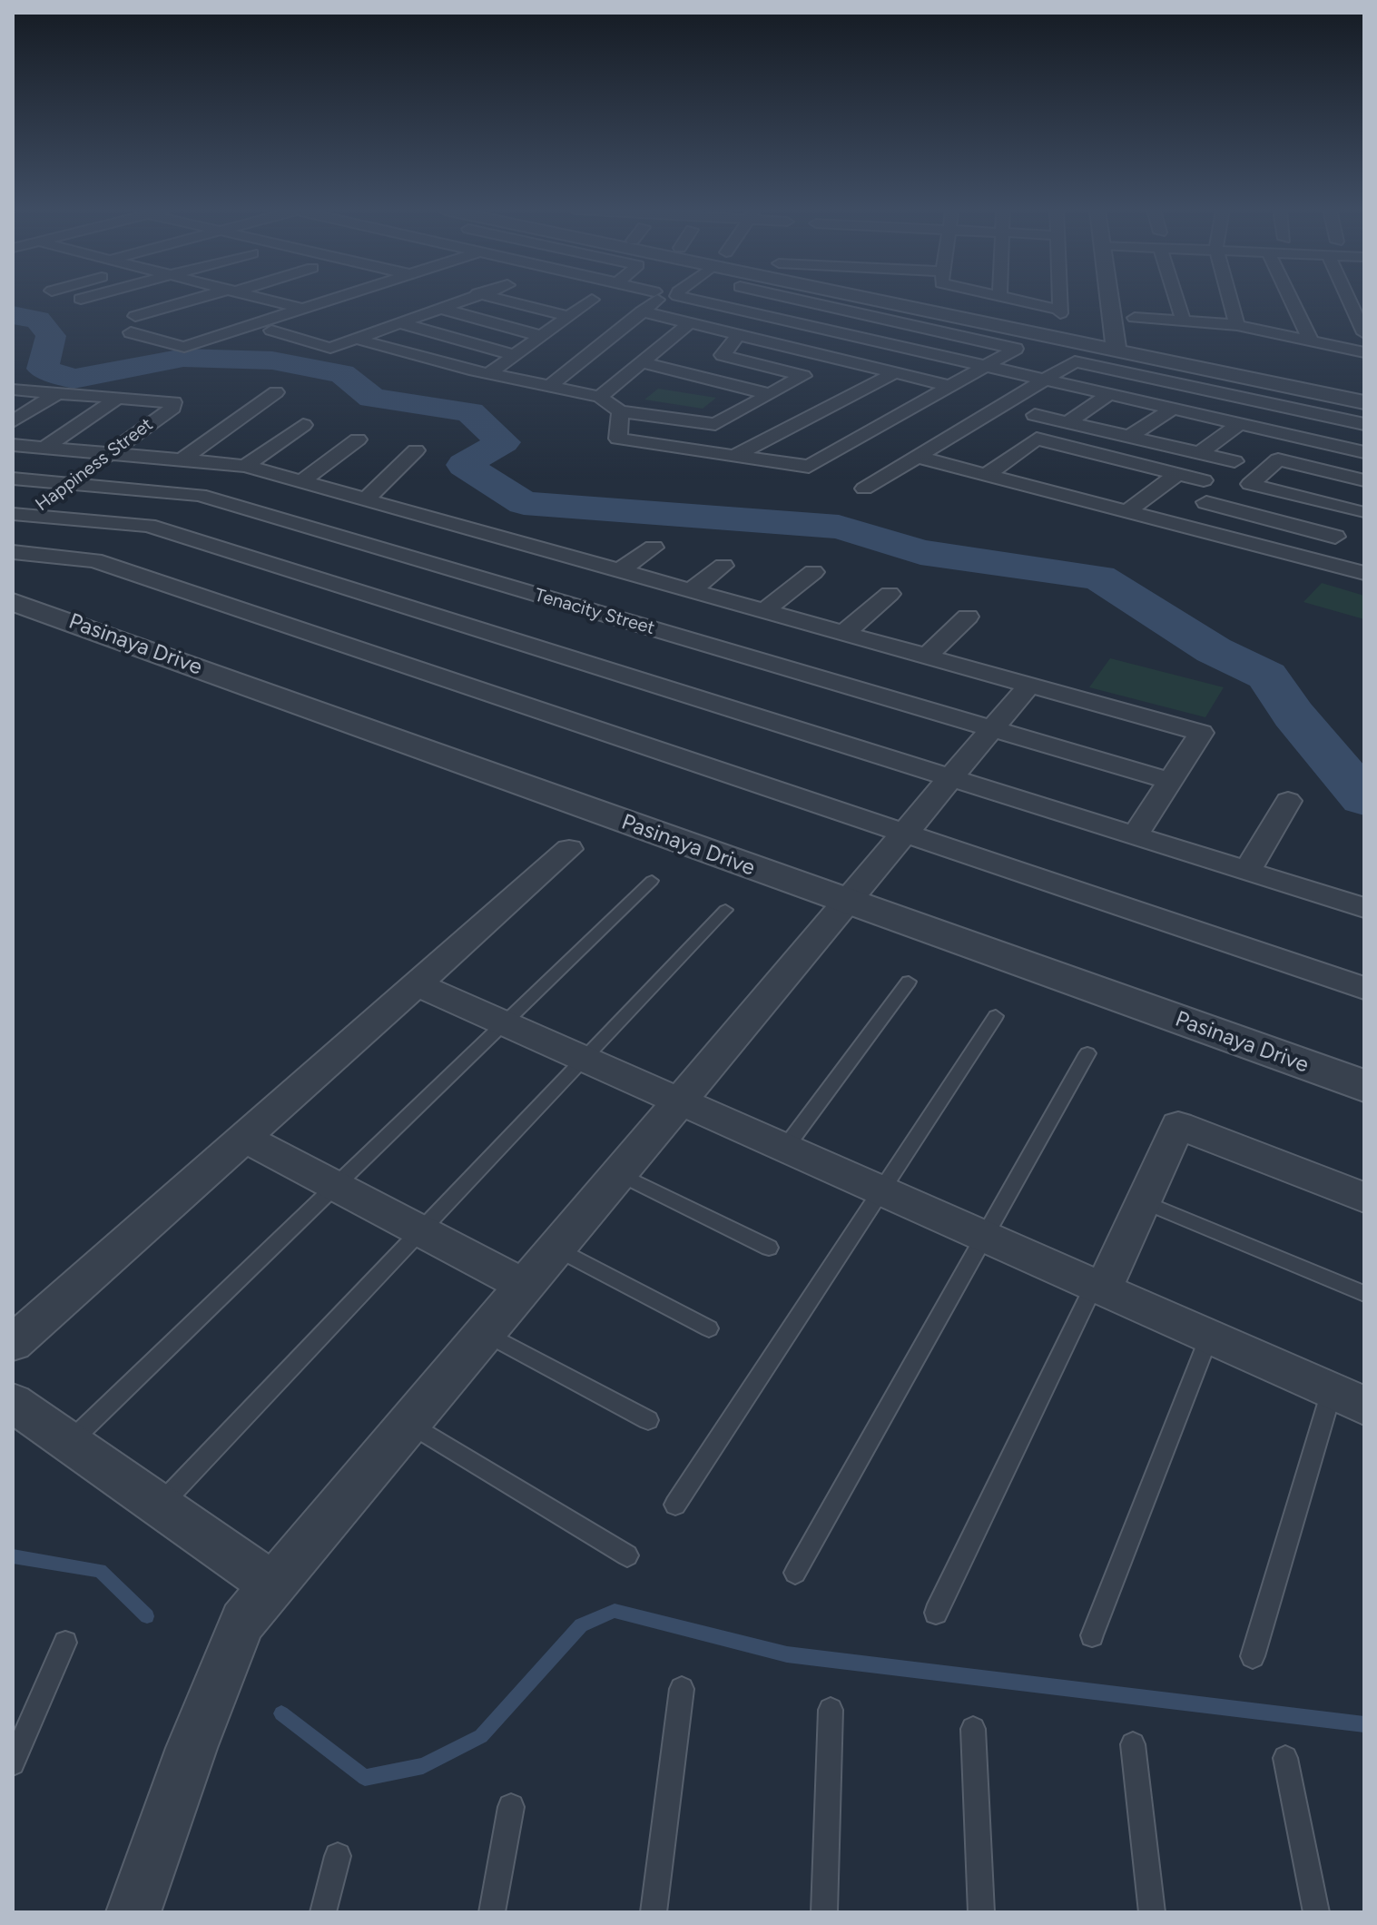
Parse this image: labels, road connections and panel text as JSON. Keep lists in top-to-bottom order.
{
  "streets": {
    "street": ["Happiness Street", "Tenacity Street", "Pasinaya Drive"]
  },
  "crossings": [
    ["Happiness Street", "Tenacity Street"]
  ]
}
